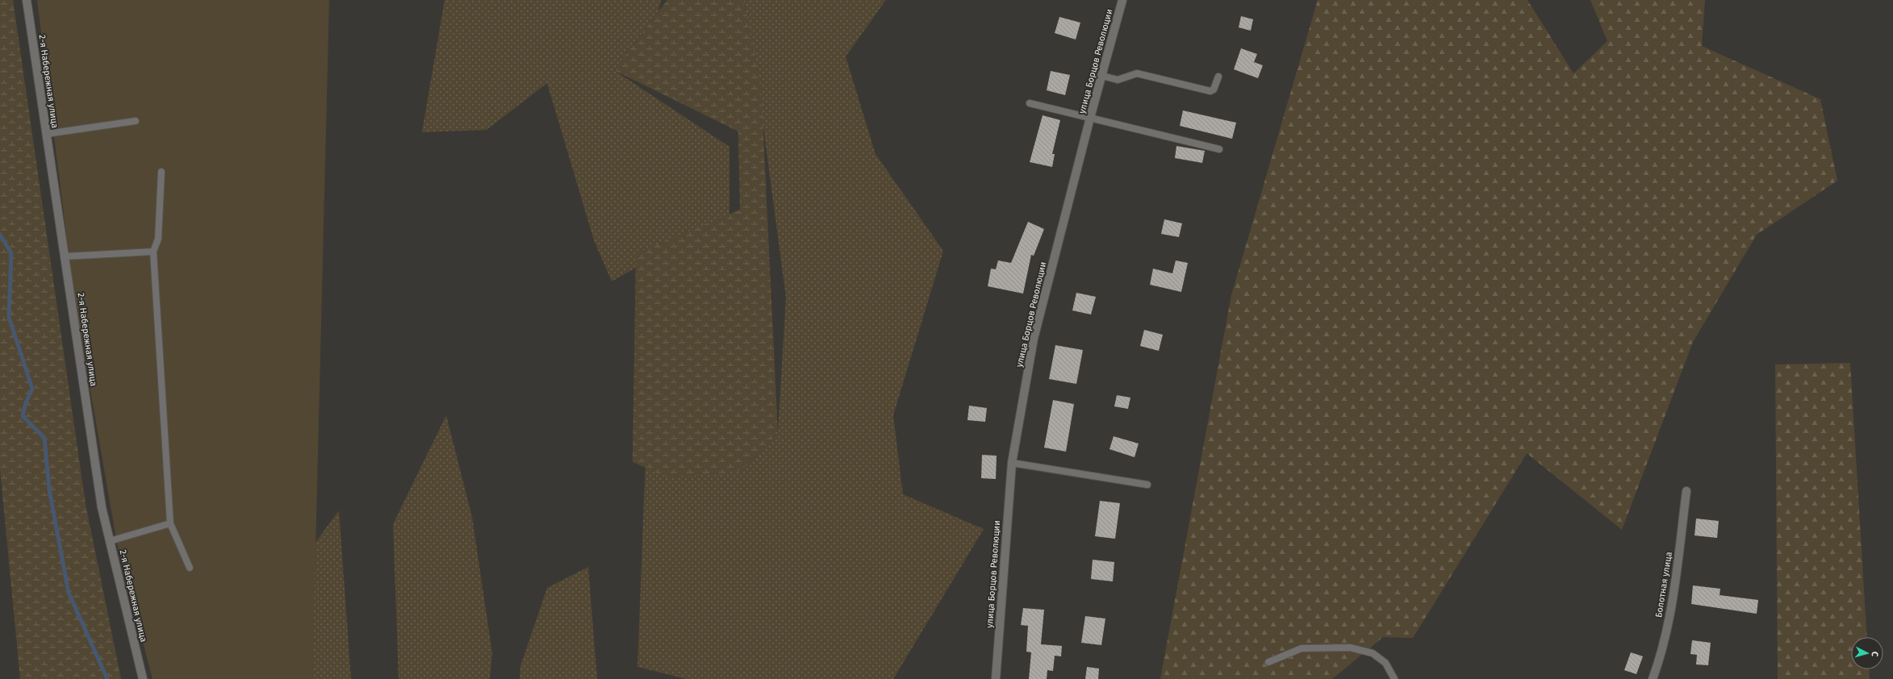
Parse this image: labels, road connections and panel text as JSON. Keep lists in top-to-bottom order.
{
  "streets": {
    "street": ["улица Борцов Революции", "2-я Набережная улица", "Болотная улица"]
  },
  "north": "right"
}
